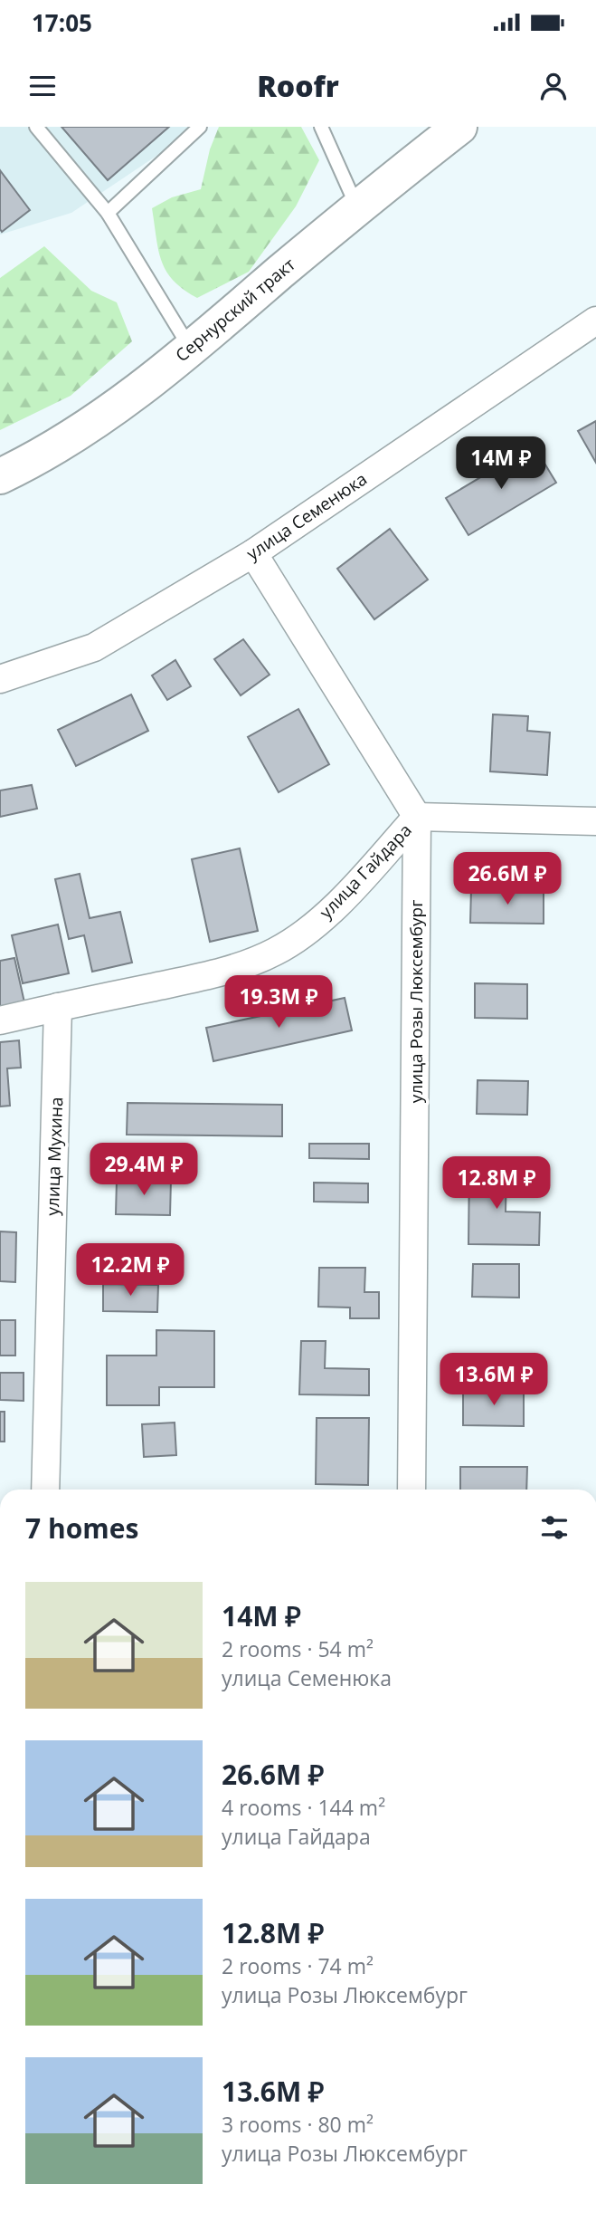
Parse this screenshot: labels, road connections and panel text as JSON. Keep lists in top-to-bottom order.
{
  "streets": {
    "main road": ["Сернурский тракт"],
    "street": [
      "улица Семенюка",
      "улица Гайдара",
      "улица Розы Люксембург",
      "улица Мухина"
    ]
  },
  "crossings": [
    ["улица Гайдара", "улица Розы Люксембург"],
    ["улица Гайдара", "улица Мухина"]
  ],
  "page": {
    "status": "17:05",
    "header": "Roofr",
    "price": [
      "14M ₽",
      "26.6M ₽",
      "19.3M ₽",
      "29.4M ₽",
      "12.8M ₽",
      "12.2M ₽",
      "13.6M ₽"
    ],
    "heading": "7 homes",
    "list": [
      {
        "name": "14M ₽",
        "note": "2 rooms · 54 m² · улица Семенюка"
      },
      {
        "name": "26.6M ₽",
        "note": "4 rooms · 144 m² · улица Гайдара"
      },
      {
        "name": "12.8M ₽",
        "note": "2 rooms · 74 m² · улица Розы Люксембург"
      },
      {
        "name": "13.6M ₽",
        "note": "3 rooms · 80 m² · улица Розы Люксембург"
      }
    ]
  }
}
